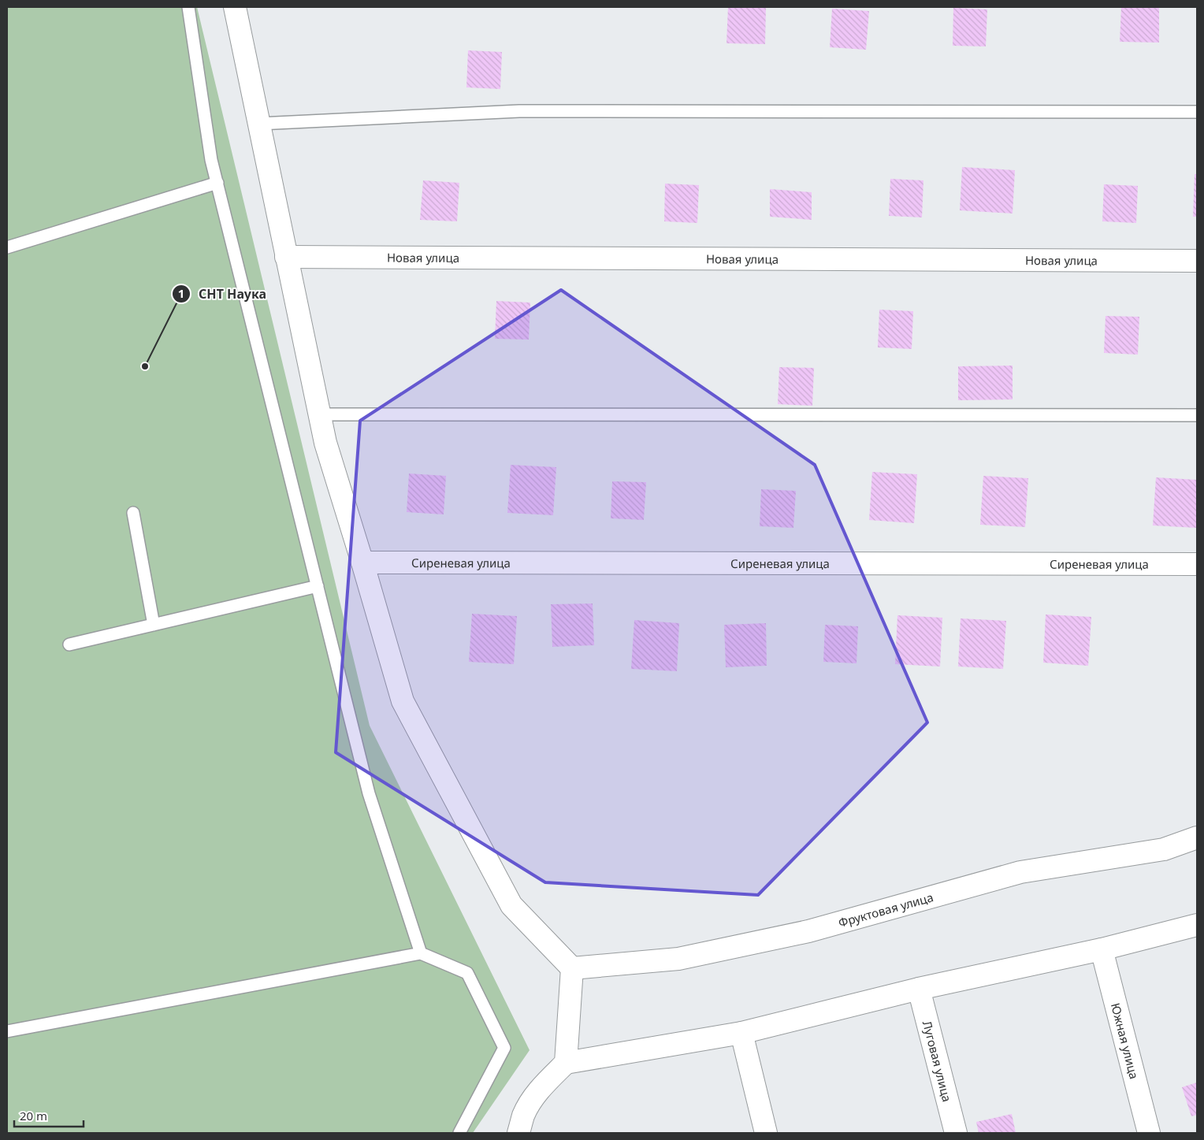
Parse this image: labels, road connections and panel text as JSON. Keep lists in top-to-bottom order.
{
  "streets": {
    "street": [
      "Новая улица",
      "Сиреневая улица",
      "Фруктовая улица",
      "Южная улица",
      "Луговая улица"
    ]
  },
  "places": ["СНТ Наука"],
  "scale_bar": "20 m"
}
